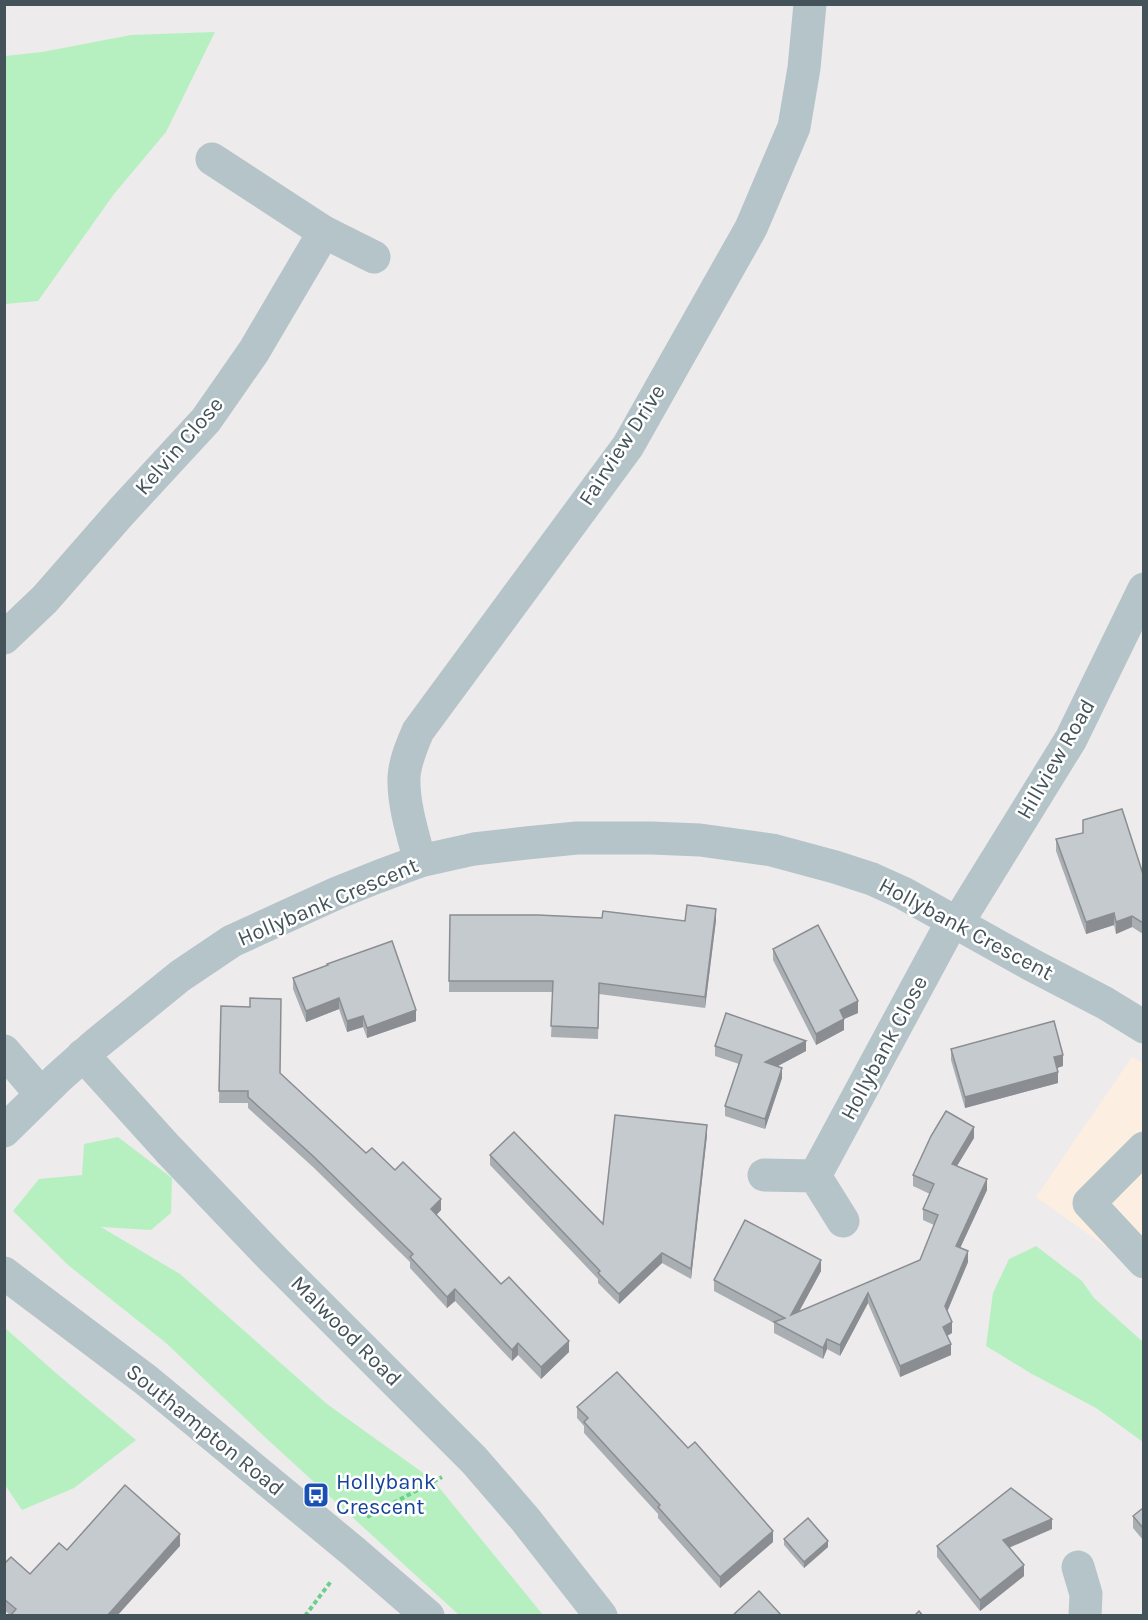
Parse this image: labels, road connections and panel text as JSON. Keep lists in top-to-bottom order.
{
  "streets": {
    "street": [
      "Fairview Drive",
      "Kelvin Close",
      "Hillview Road",
      "Hollybank Crescent",
      "Hollybank Close",
      "Malwood Road",
      "Southampton Road"
    ]
  },
  "crossings": [
    ["Fairview Drive", "Hollybank Crescent"],
    ["Hillview Road", "Hollybank Crescent"],
    ["Hillview Road", "Hollybank Close"],
    ["Hollybank Crescent", "Hollybank Close"],
    ["Hollybank Crescent", "Malwood Road"]
  ],
  "places": {
    "bus stop": ["Hollybank Crescent"]
  }
}
